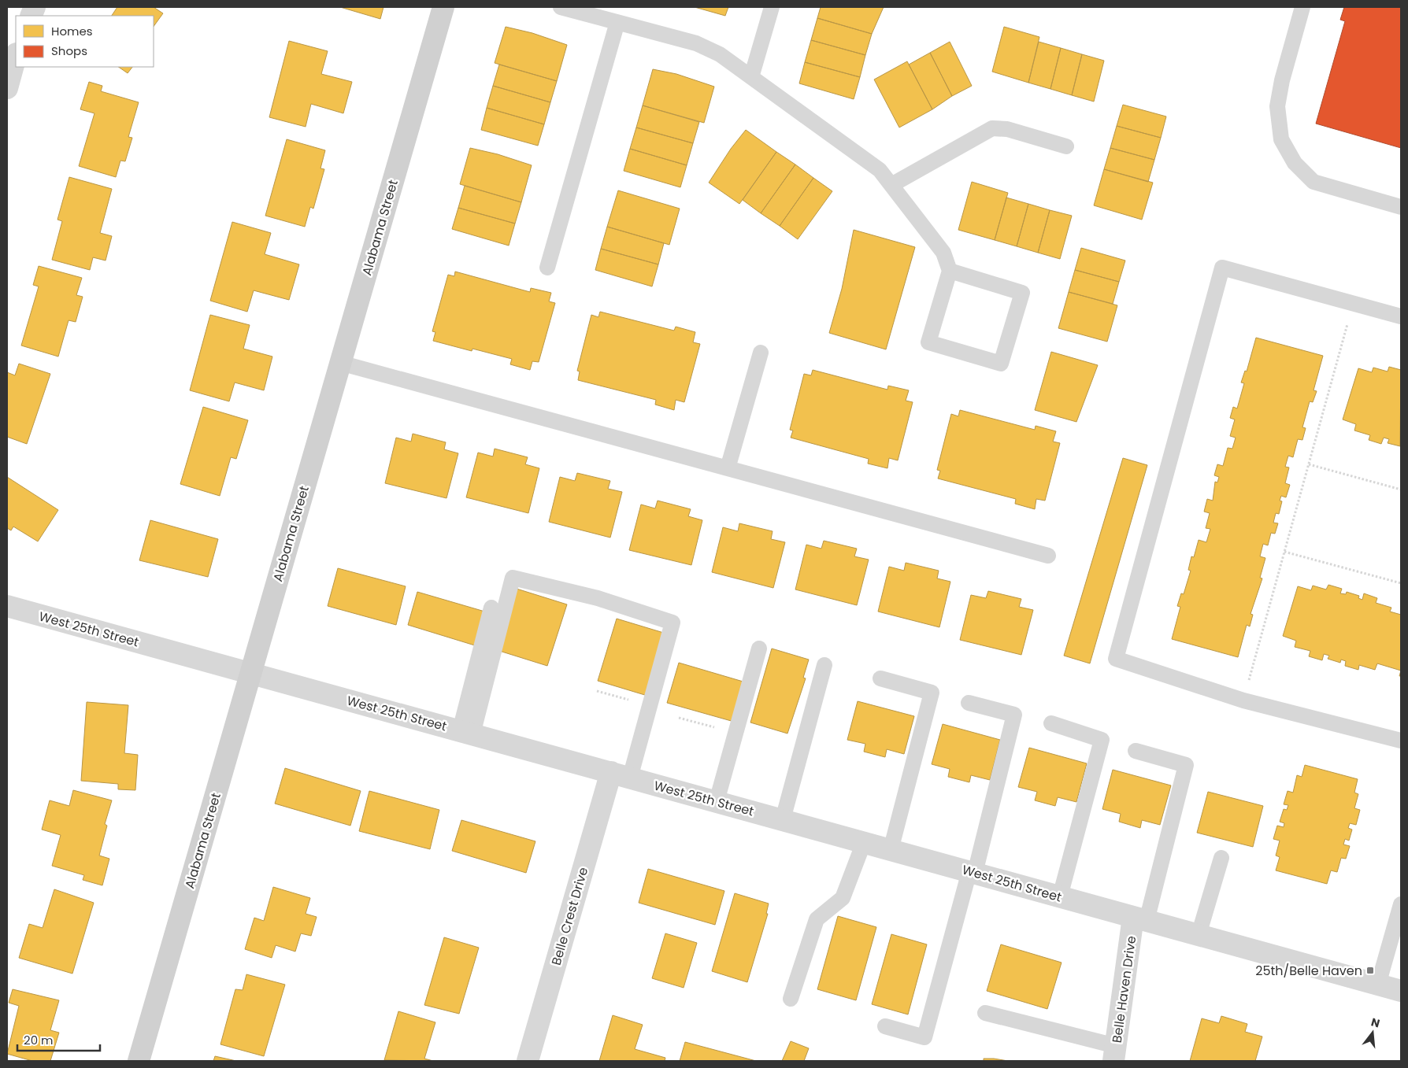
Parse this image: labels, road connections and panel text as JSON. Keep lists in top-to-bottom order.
{
  "streets": {
    "street": [
      "Alabama Street",
      "West 25th Street",
      "Belle Crest Drive",
      "Belle Haven Drive"
    ]
  },
  "crossings": [
    ["Alabama Street", "West 25th Street"],
    ["West 25th Street", "Belle Crest Drive"],
    ["West 25th Street", "Belle Haven Drive"]
  ],
  "places": {
    "transit": ["25th/Belle Haven"]
  },
  "legend": ["Homes", "Shops"],
  "scale_bar": "20 m",
  "north": "top"
}
